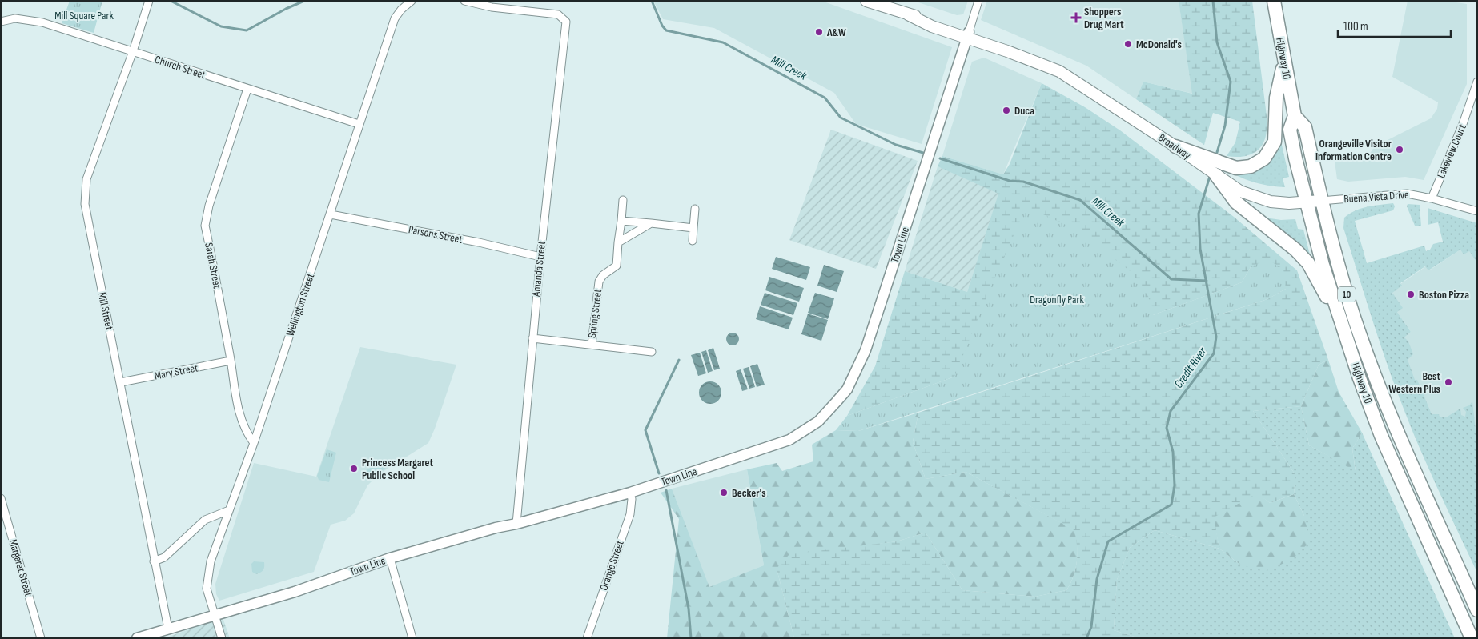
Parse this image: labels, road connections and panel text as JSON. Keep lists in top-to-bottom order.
{
  "streets": {
    "highway": ["Highway 10", "10"],
    "main road": ["Broadway", "Town Line"],
    "street": [
      "Church Street",
      "Lakeview Court",
      "Buena Vista Drive",
      "Parsons Street",
      "Sarah Street",
      "Amanda Street",
      "Wellington Street",
      "Mill Street",
      "Spring Street",
      "Mary Street",
      "Orange Street",
      "Margaret Street"
    ]
  },
  "crossings": [
    ["Highway 10", "Buena Vista Drive"],
    ["Church Street", "Sarah Street"],
    ["Church Street", "Wellington Street"],
    ["Church Street", "Mill Street"],
    ["Broadway", "Town Line"],
    ["Lakeview Court", "Buena Vista Drive"],
    ["Parsons Street", "Amanda Street"],
    ["Parsons Street", "Wellington Street"],
    ["Town Line", "Amanda Street"],
    ["Town Line", "Wellington Street"],
    ["Town Line", "Mill Street"],
    ["Town Line", "Orange Street"],
    ["Sarah Street", "Wellington Street"],
    ["Sarah Street", "Mary Street"],
    ["Amanda Street", "Spring Street"],
    ["Mill Street", "Mary Street"]
  ],
  "water": ["Mill Creek", "Credit River"],
  "parks": ["Mill Square Park", "Dragonfly Park"],
  "places": {
    "health": ["Shoppers Drug Mart"],
    "other": [
      "A&W",
      "McDonald's",
      "Duca",
      "Orangeville Visitor Information Centre",
      "Boston Pizza",
      "Best Western Plus",
      "Princess Margaret Public School",
      "Becker's"
    ]
  },
  "scale_bar": "100 m"
}
